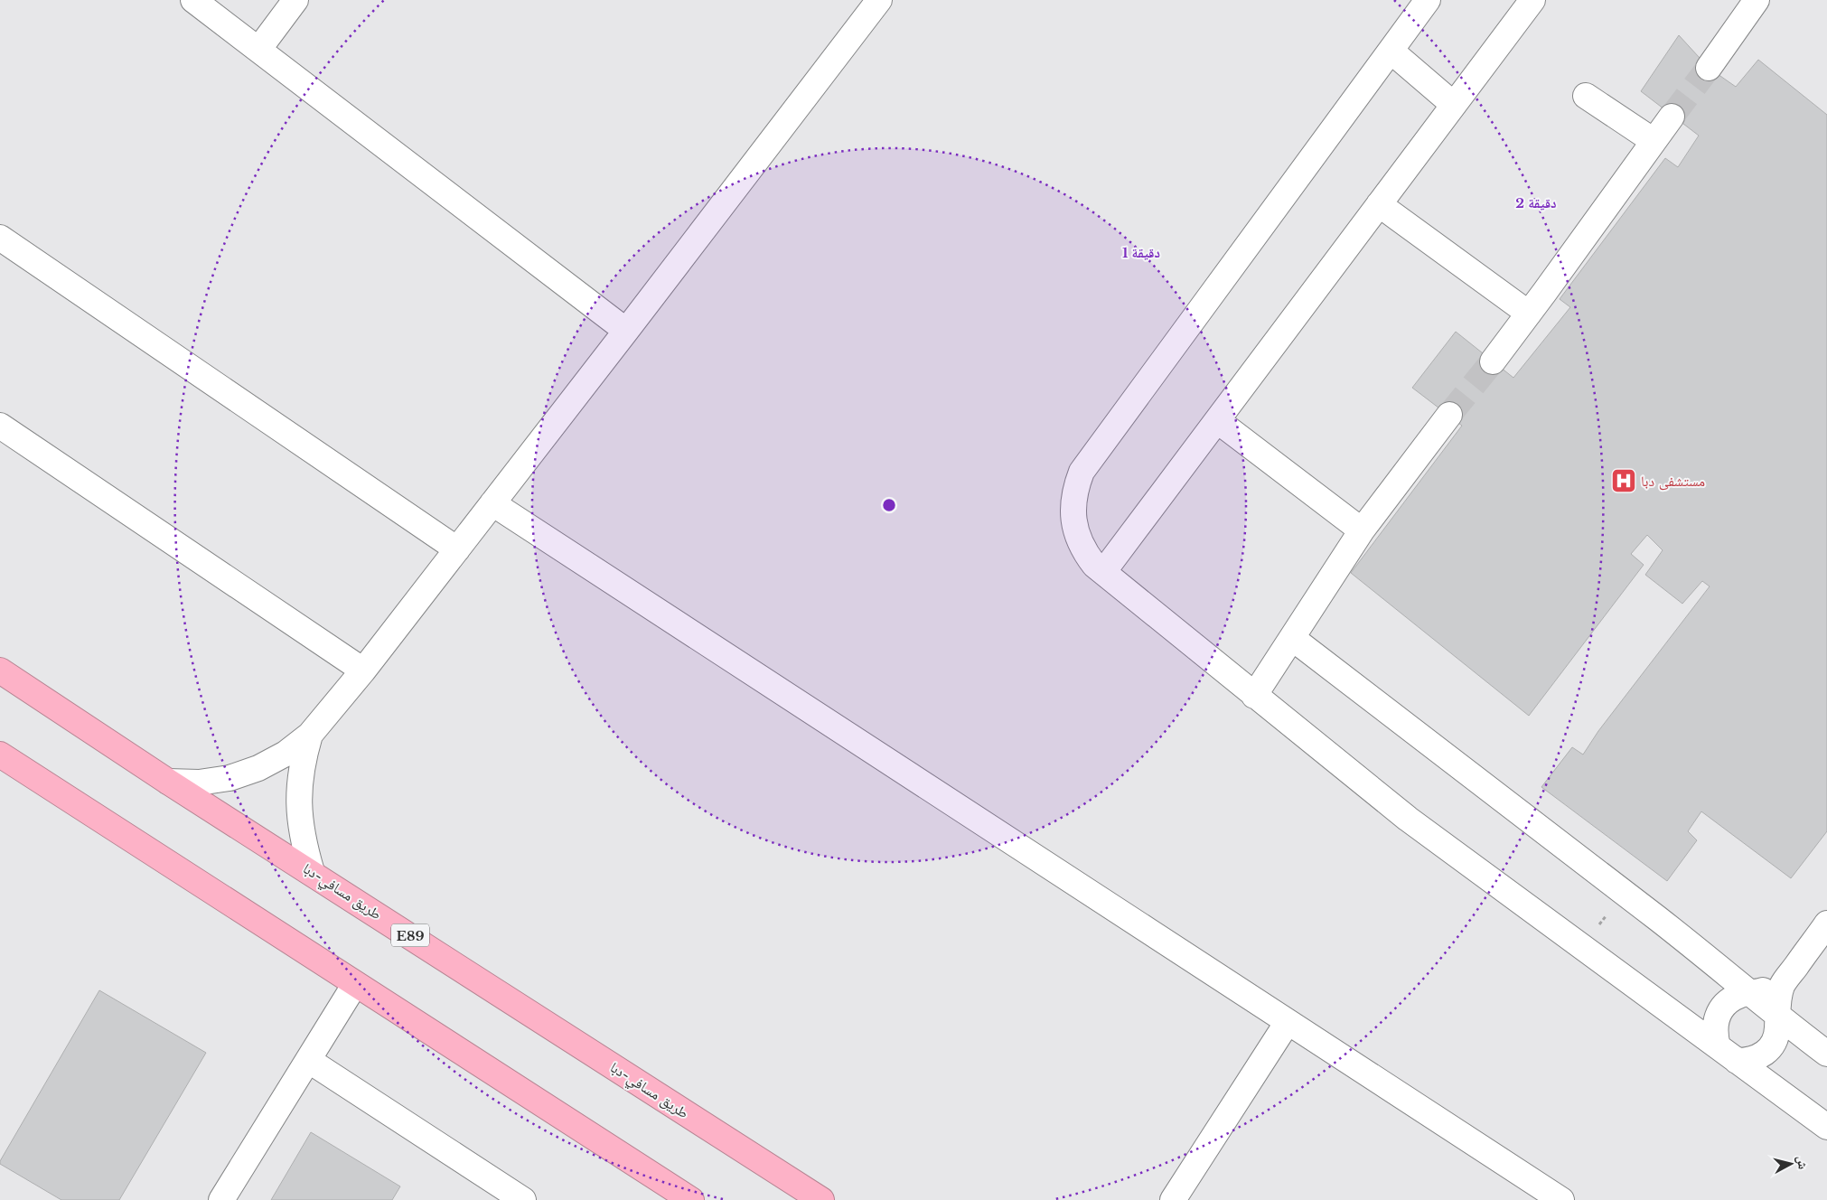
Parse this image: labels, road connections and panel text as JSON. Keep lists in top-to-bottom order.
{
  "streets": {
    "highway": ["طريق مسافي-دبا", "E89"]
  },
  "places": {
    "hospital": ["مستشفى دبا"]
  },
  "north": "right",
  "rings": ["2 دقيقة", "1 دقيقة"]
}
